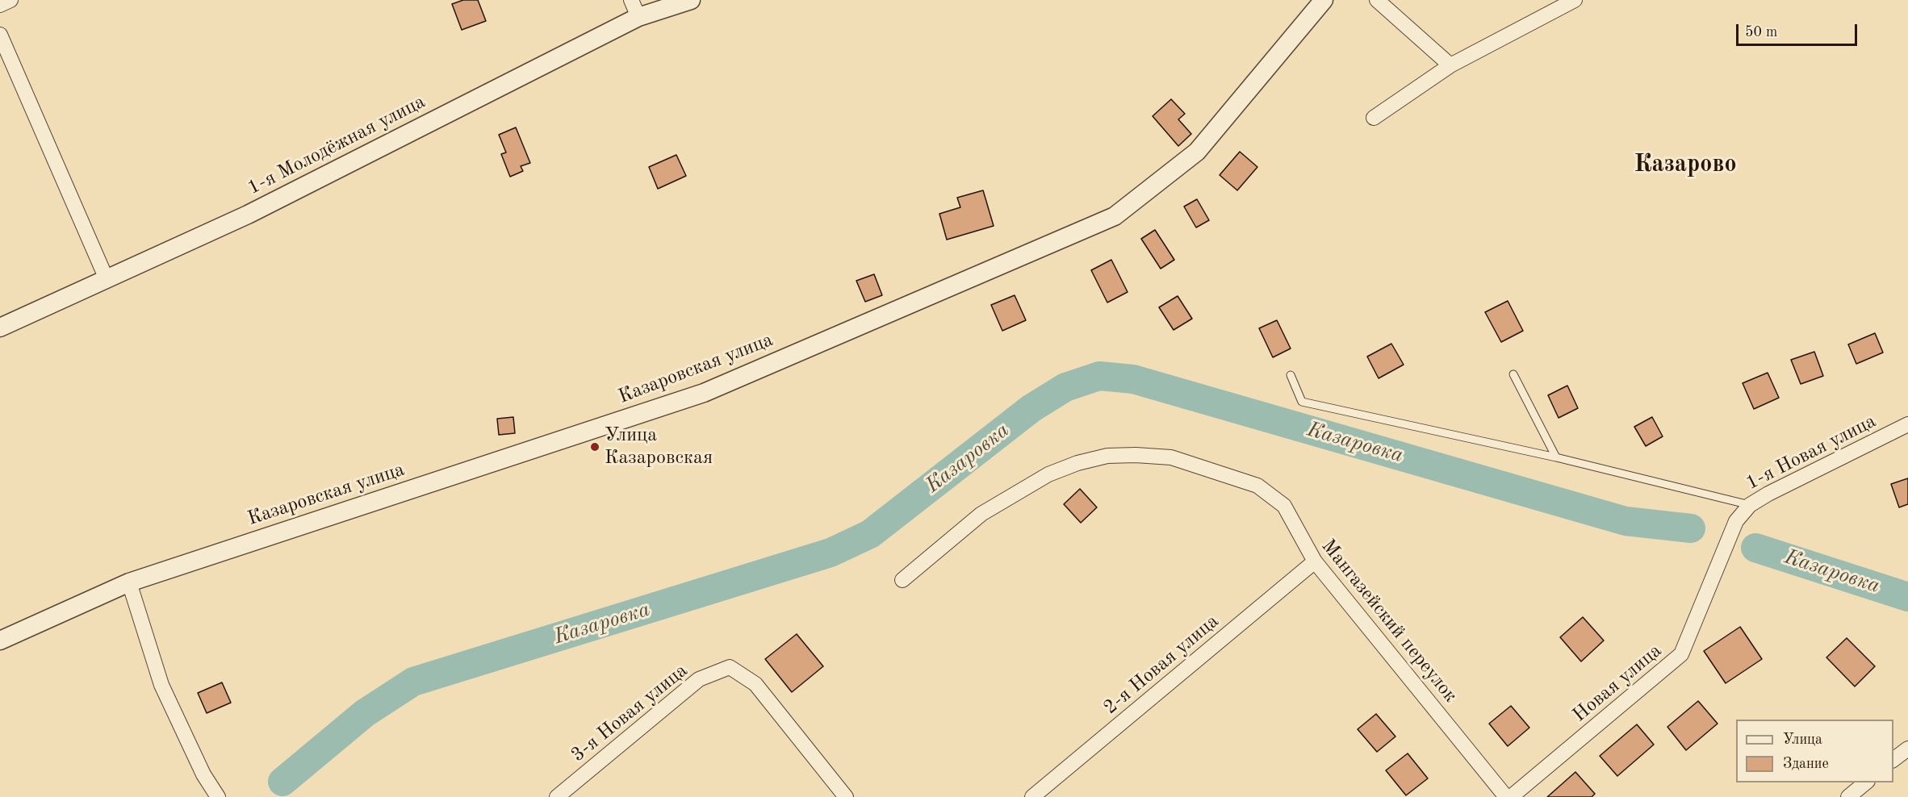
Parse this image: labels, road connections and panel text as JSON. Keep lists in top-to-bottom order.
{
  "streets": {
    "street": [
      "1-я Молодёжная улица",
      "Казаровская улица",
      "1-я Новая улица",
      "Мангазейский переулок",
      "2-я Новая улица",
      "Новая улица",
      "3-я Новая улица"
    ]
  },
  "crossings": [
    ["1-я Новая улица", "Новая улица"],
    ["Мангазейский переулок", "2-я Новая улица"]
  ],
  "districts": ["Казарово"],
  "water": ["Казаровка"],
  "places": ["Улица Казаровская"],
  "legend": ["Улица", "Здание"],
  "scale_bar": "50 m"
}
